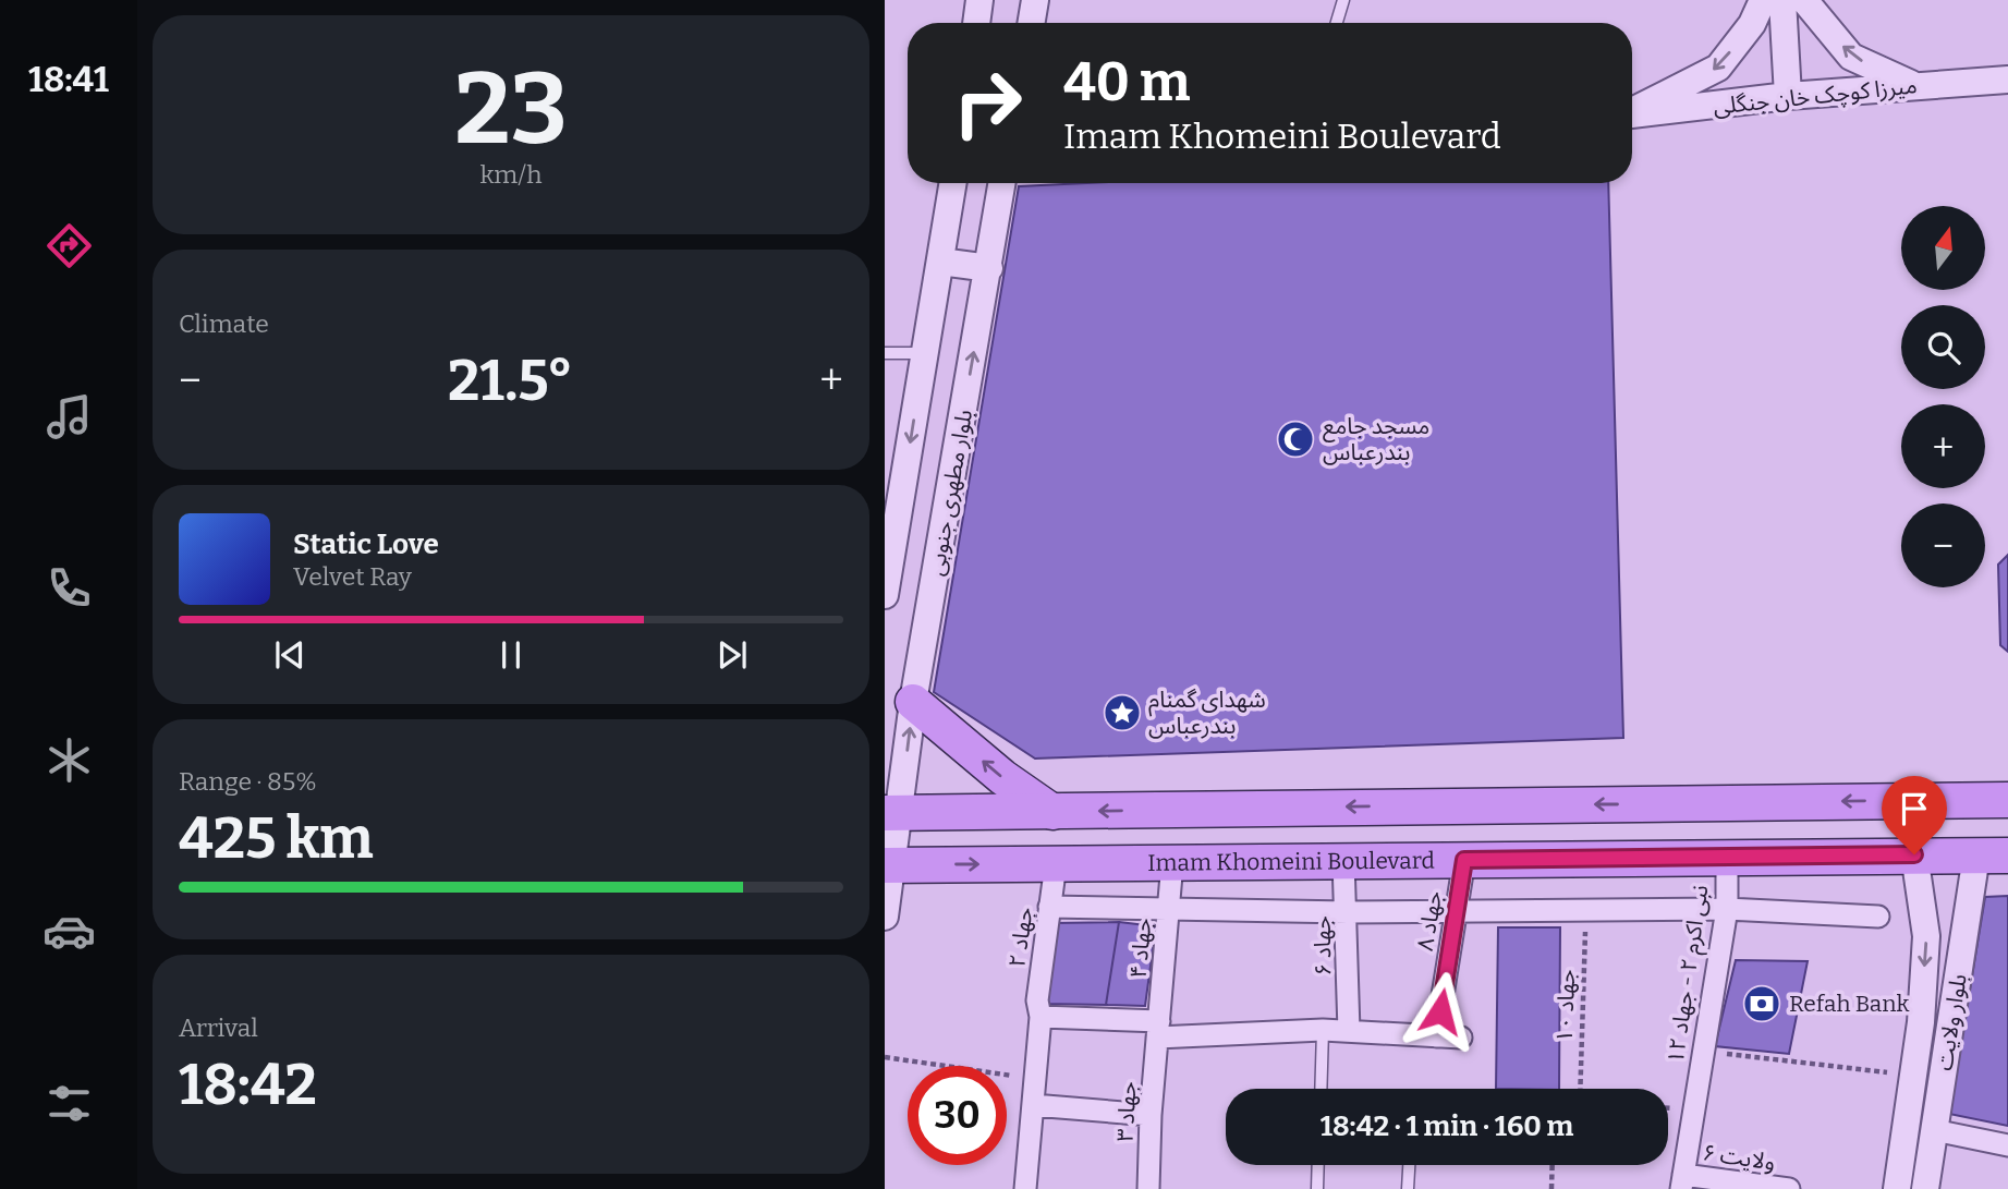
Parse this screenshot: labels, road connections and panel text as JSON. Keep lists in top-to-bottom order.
{
  "streets": {
    "main road": ["Imam Khomeini Boulevard"],
    "street": [
      "میرزا کوچک خان جنگلی",
      "بلوار مطهری جنوبی",
      "جهاد ۸",
      "جهاد ۲",
      "جهاد ۶",
      "جهاد ۴",
      "نبی اکرم ۲ - جهاد ۱۲",
      "بلوار ولایت",
      "جهاد ۳",
      "ولایت ۶"
    ],
    "path": ["جهاد ۱۰"]
  },
  "crossings": [
    ["بلوار مطهری جنوبی", "Imam Khomeini Boulevard"],
    ["Imam Khomeini Boulevard", "جهاد ۸"],
    ["Imam Khomeini Boulevard", "جهاد ۲"],
    ["Imam Khomeini Boulevard", "جهاد ۶"],
    ["Imam Khomeini Boulevard", "جهاد ۴"],
    ["Imam Khomeini Boulevard", "نبی اکرم ۲ - جهاد ۱۲"],
    ["Imam Khomeini Boulevard", "بلوار ولایت"],
    ["جهاد ۴", "جهاد ۳"],
    ["نبی اکرم ۲ - جهاد ۱۲", "ولایت ۶"]
  ],
  "places": {
    "mosque": ["مسجد جامع بندرعباس"],
    "place": ["شهدای گمنام بندرعباس"],
    "bank": ["Refah Bank"]
  },
  "north": "top",
  "page": {
    "tabs": "18:41",
    "tile": [
      ["23", "km/h"],
      "Climate",
      ["Range · 85%", "425 km"],
      ["Arrival", "18:42"]
    ],
    "turn": ["40 m", "Imam Khomeini Boulevard"],
    "map_buttons": ["+", "−"],
    "heat": ["−", "21.5°", "+"],
    "song": ["Static Love", "Velvet Ray"],
    "limit": "30",
    "trip": "18:42 · 1 min · 160 m"
  }
}
